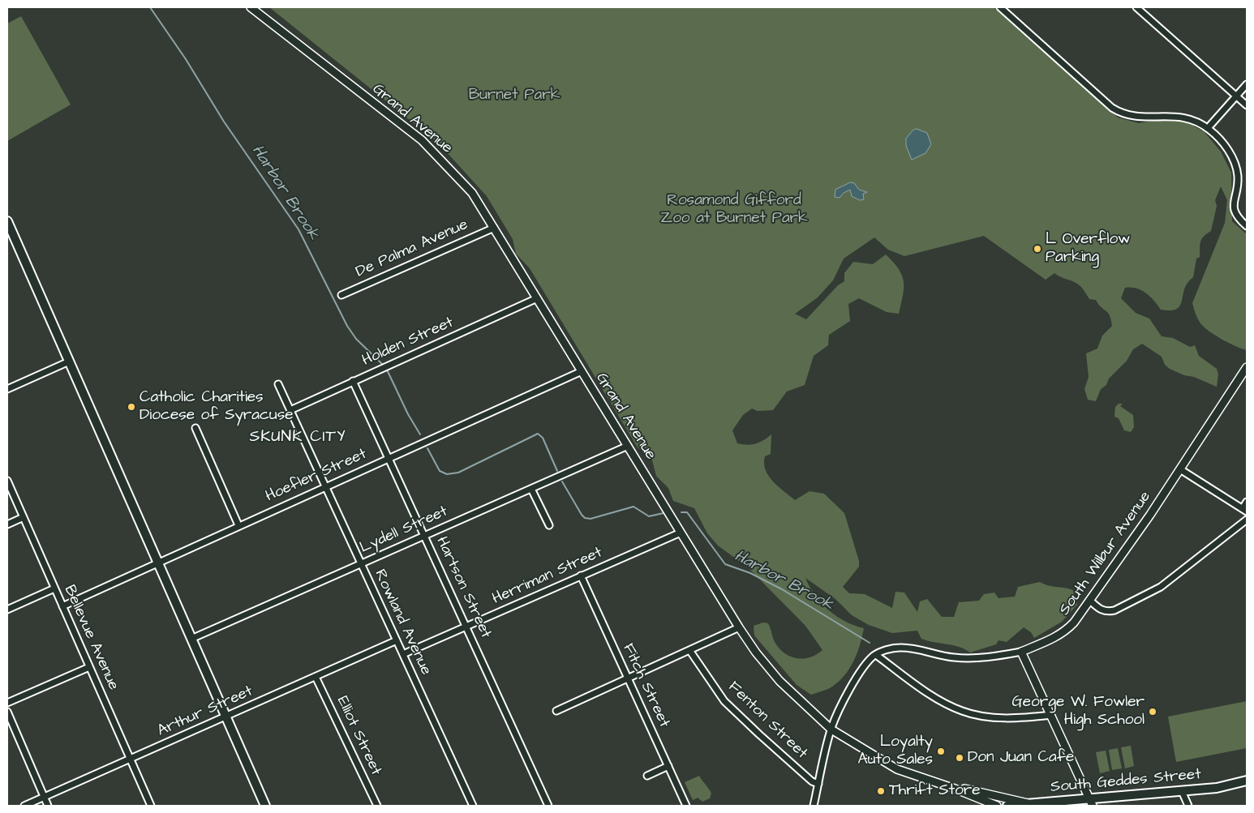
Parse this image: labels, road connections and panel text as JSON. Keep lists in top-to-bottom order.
{
  "streets": {
    "main road": ["South Geddes Street"],
    "street": [
      "Grand Avenue",
      "De Palma Avenue",
      "Holden Street",
      "Hoefler Street",
      "Lydell Street",
      "South Wilbur Avenue",
      "Herriman Street",
      "Hartson Street",
      "Rowland Avenue",
      "Bellevue Avenue",
      "Fitch Street",
      "Arthur Street",
      "Fenton Street",
      "Elliot Street"
    ]
  },
  "crossings": [
    ["Grand Avenue", "De Palma Avenue"],
    ["Grand Avenue", "Holden Street"],
    ["Grand Avenue", "Hoefler Street"],
    ["Grand Avenue", "Lydell Street"],
    ["Grand Avenue", "Herriman Street"],
    ["Holden Street", "Hartson Street"],
    ["Holden Street", "Rowland Avenue"],
    ["Hoefler Street", "Hartson Street"],
    ["Hoefler Street", "Rowland Avenue"],
    ["Hoefler Street", "Bellevue Avenue"],
    ["Lydell Street", "Hartson Street"],
    ["Lydell Street", "Rowland Avenue"],
    ["Herriman Street", "Hartson Street"],
    ["Herriman Street", "Rowland Avenue"],
    ["Herriman Street", "Fitch Street"],
    ["Rowland Avenue", "Arthur Street"],
    ["Bellevue Avenue", "Arthur Street"],
    ["Arthur Street", "Elliot Street"]
  ],
  "districts": ["SKUNK CITY"],
  "water": ["Harbor Brook"],
  "parks": ["Burnet Park", "Rosamond Gifford Zoo at Burnet Park"],
  "places": [
    "L Overflow Parking",
    "Catholic Charities Diocese of Syracuse",
    "George W. Fowler High School",
    "Loyalty Auto Sales",
    "Don Juan Cafe",
    "Thrift Store"
  ]
}
